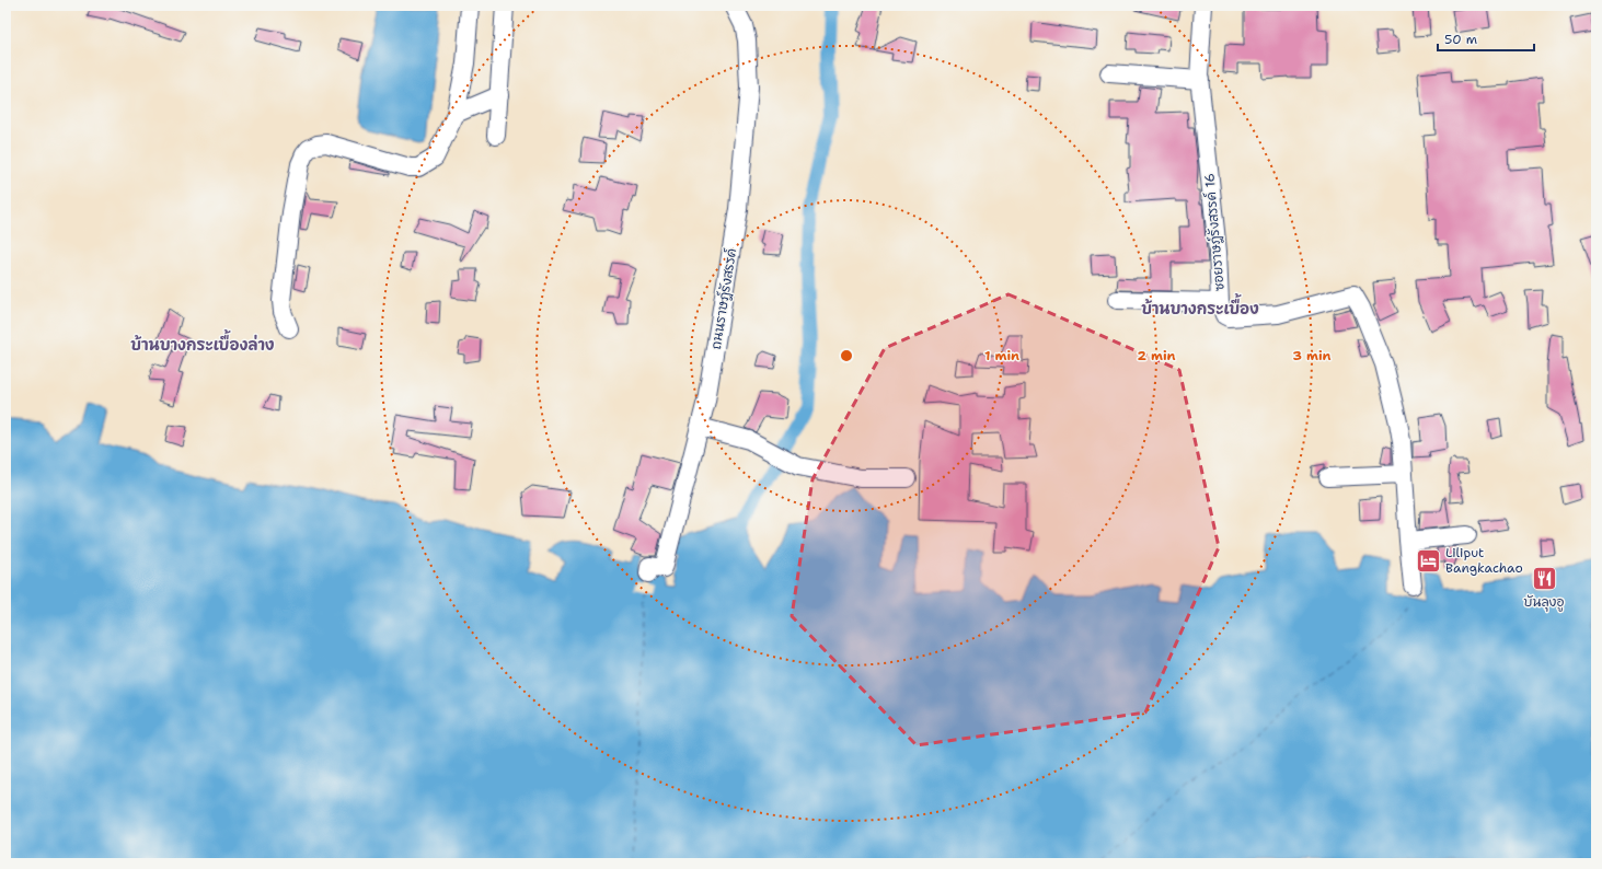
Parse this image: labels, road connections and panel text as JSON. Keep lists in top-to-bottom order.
{
  "streets": {
    "street": ["ซอยราษฎ์รังสรรค์ 16", "ถนนราษฎ์รังสรรค์"]
  },
  "districts": ["บ้านบางกระเบื้อง", "บ้านบางกระเบื้องล่าง"],
  "places": {
    "hotel": ["Liliput Bangkachao"],
    "restaurant": ["บันลุงอู"]
  },
  "scale_bar": "50 m",
  "rings": ["1 min", "2 min", "3 min"]
}
